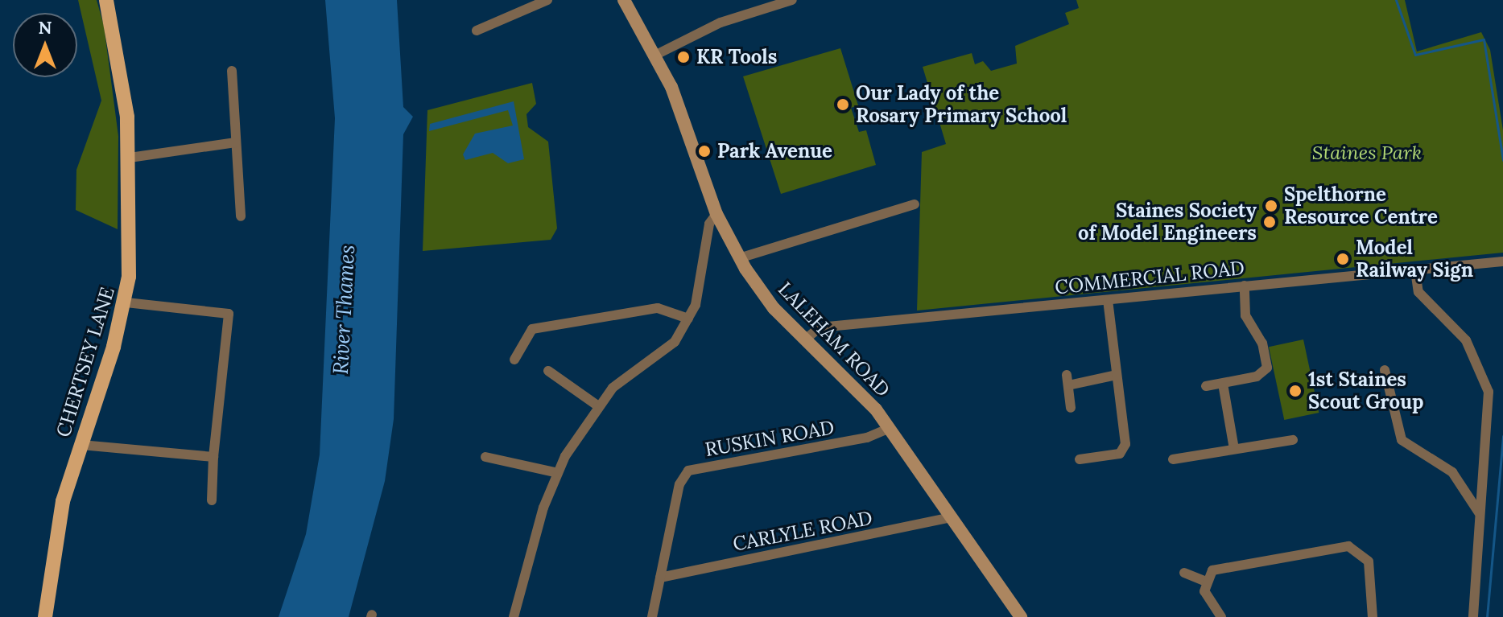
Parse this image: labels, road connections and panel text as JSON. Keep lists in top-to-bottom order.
{
  "streets": {
    "main road": ["LALEHAM ROAD", "CHERTSEY LANE"],
    "street": ["COMMERCIAL ROAD", "RUSKIN ROAD", "CARLYLE ROAD"]
  },
  "crossings": [
    ["COMMERCIAL ROAD", "LALEHAM ROAD"],
    ["LALEHAM ROAD", "RUSKIN ROAD"],
    ["LALEHAM ROAD", "CARLYLE ROAD"],
    ["RUSKIN ROAD", "CARLYLE ROAD"]
  ],
  "water": ["River Thames"],
  "parks": ["Staines Park"],
  "places": [
    "KR Tools",
    "Our Lady of the Rosary Primary School",
    "Park Avenue",
    "Spelthorne Resource Centre",
    "Staines Society of Model Engineers",
    "Model Railway Sign",
    "1st Staines Scout Group"
  ],
  "north": "top"
}
